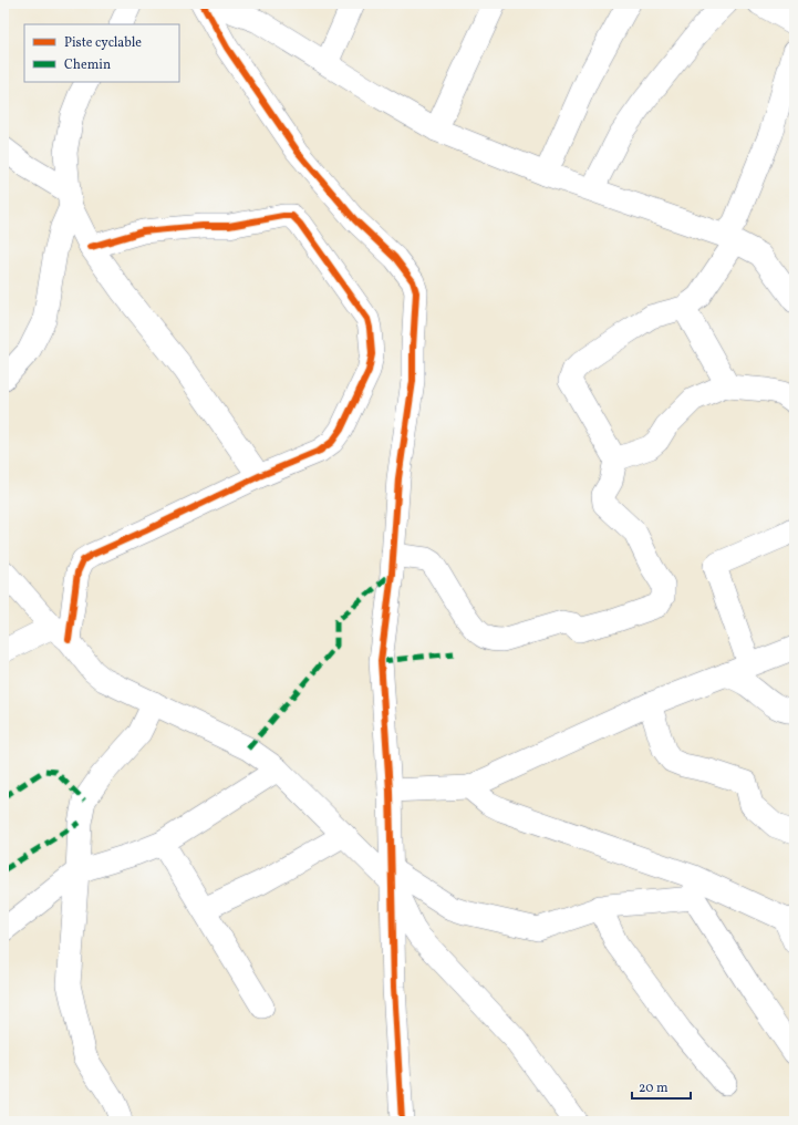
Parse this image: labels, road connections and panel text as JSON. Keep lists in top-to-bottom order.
{
  "legend": ["Piste cyclable", "Chemin"],
  "scale_bar": "20 m"
}
